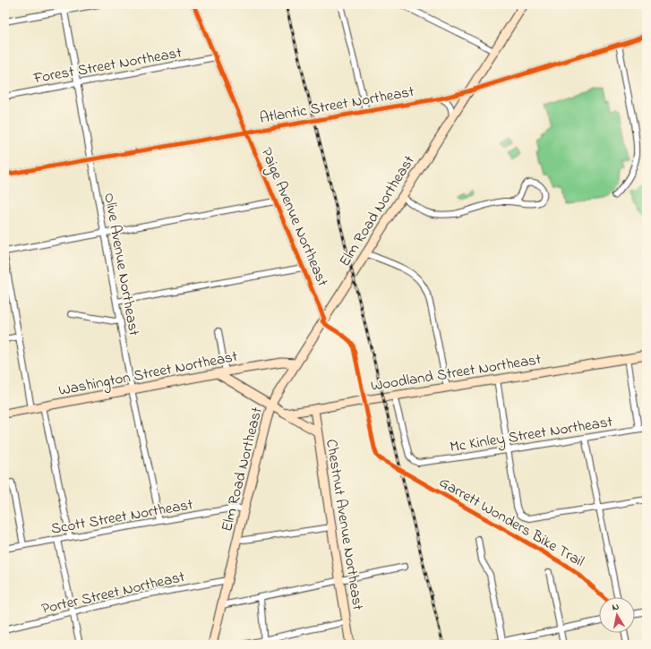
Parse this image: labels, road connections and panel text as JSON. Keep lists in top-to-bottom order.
{
  "streets": {
    "street": [
      "Forest Street Northeast",
      "Atlantic Street Northeast",
      "Elm Road Northeast",
      "Paige Avenue Northeast",
      "Olive Avenue Northeast",
      "Woodland Street Northeast",
      "Washington Street Northeast",
      "Mc Kinley Street Northeast",
      "Scott Street Northeast",
      "Chestnut Avenue Northeast",
      "Porter Street Northeast"
    ],
    "cycle path": ["Garrett Wonders Bike Trail"]
  },
  "crossings": [
    ["Forest Street Northeast", "Paige Avenue Northeast"],
    ["Forest Street Northeast", "Olive Avenue Northeast"],
    ["Atlantic Street Northeast", "Elm Road Northeast"],
    ["Atlantic Street Northeast", "Paige Avenue Northeast"],
    ["Atlantic Street Northeast", "Olive Avenue Northeast"],
    ["Elm Road Northeast", "Paige Avenue Northeast"],
    ["Elm Road Northeast", "Washington Street Northeast"],
    ["Elm Road Northeast", "Scott Street Northeast"],
    ["Elm Road Northeast", "Porter Street Northeast"],
    ["Olive Avenue Northeast", "Washington Street Northeast"],
    ["Olive Avenue Northeast", "Scott Street Northeast"],
    ["Woodland Street Northeast", "Mc Kinley Street Northeast"],
    ["Woodland Street Northeast", "Chestnut Avenue Northeast"]
  ],
  "north": "top"
}
